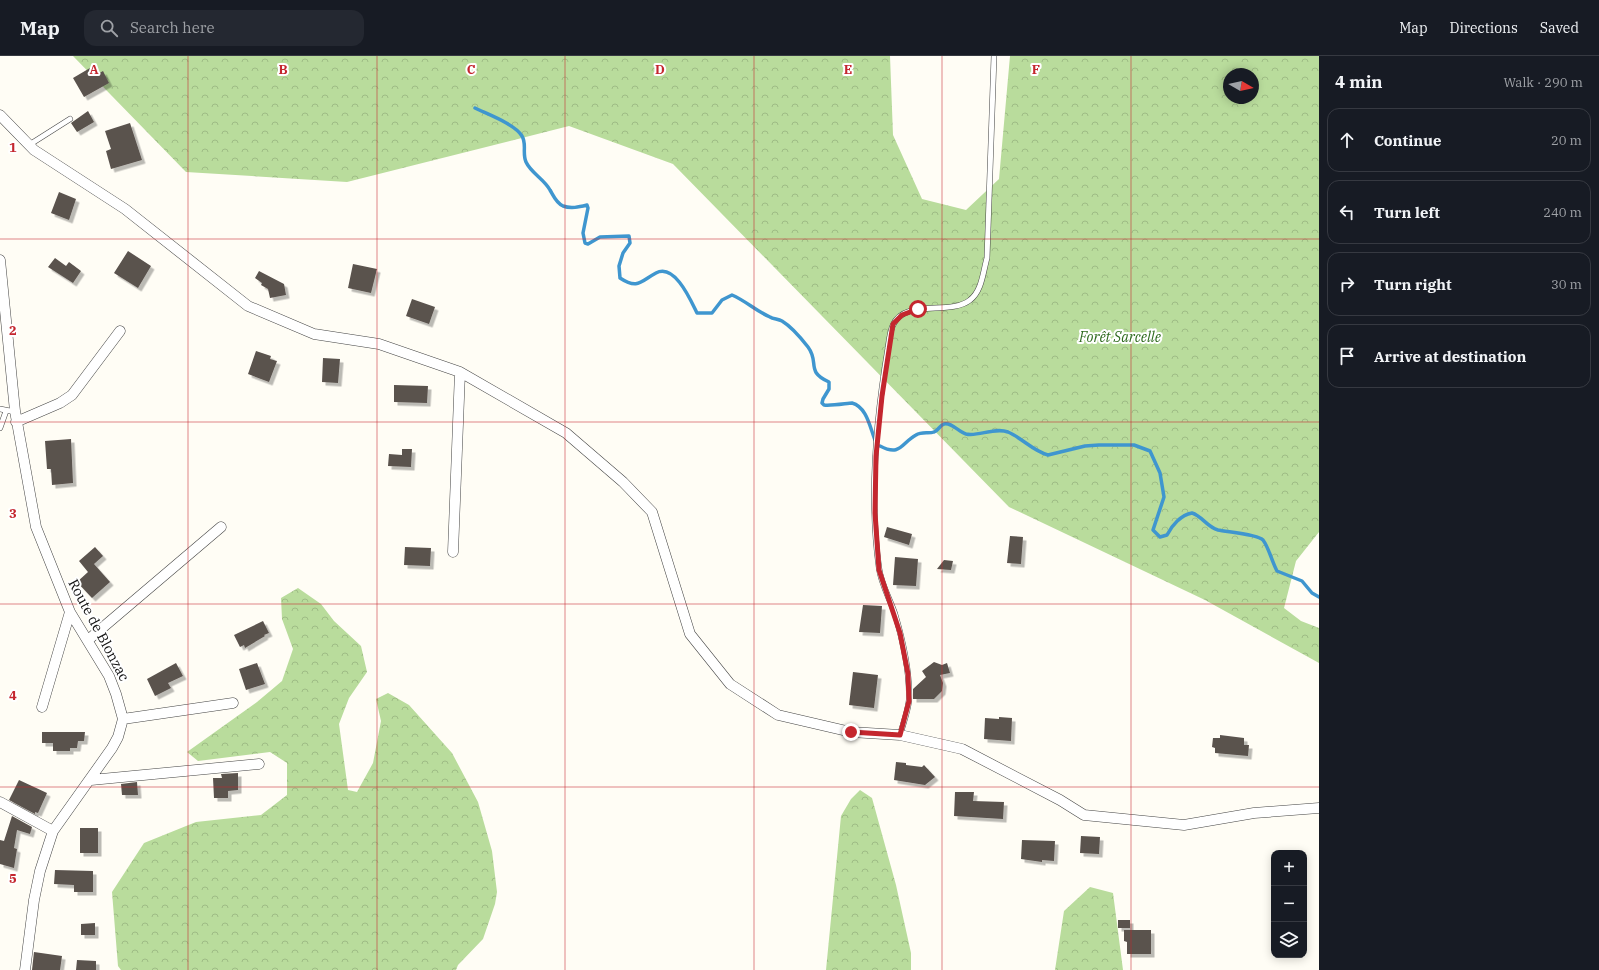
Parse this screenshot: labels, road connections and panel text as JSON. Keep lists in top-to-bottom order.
{
  "streets": {
    "street": ["Route de Blonzac"]
  },
  "parks": ["Forêt Sarcelle"],
  "north": "right",
  "page": {
    "header": "Map",
    "search": "Search here",
    "nav": ["Map", "Directions", "Saved"],
    "heading": ["4 min", "Walk · 290 m"],
    "list": [
      ["Continue", "20 m"],
      ["Turn left", "240 m"],
      ["Turn right", "30 m"],
      "Arrive at destination"
    ],
    "map_buttons": ["+", "−"]
  },
  "grid": {
    "columns": [
      "A",
      "B",
      "C",
      "D",
      "E",
      "F"
    ],
    "rows": [
      "1",
      "2",
      "3",
      "4",
      "5"
    ]
  }
}
